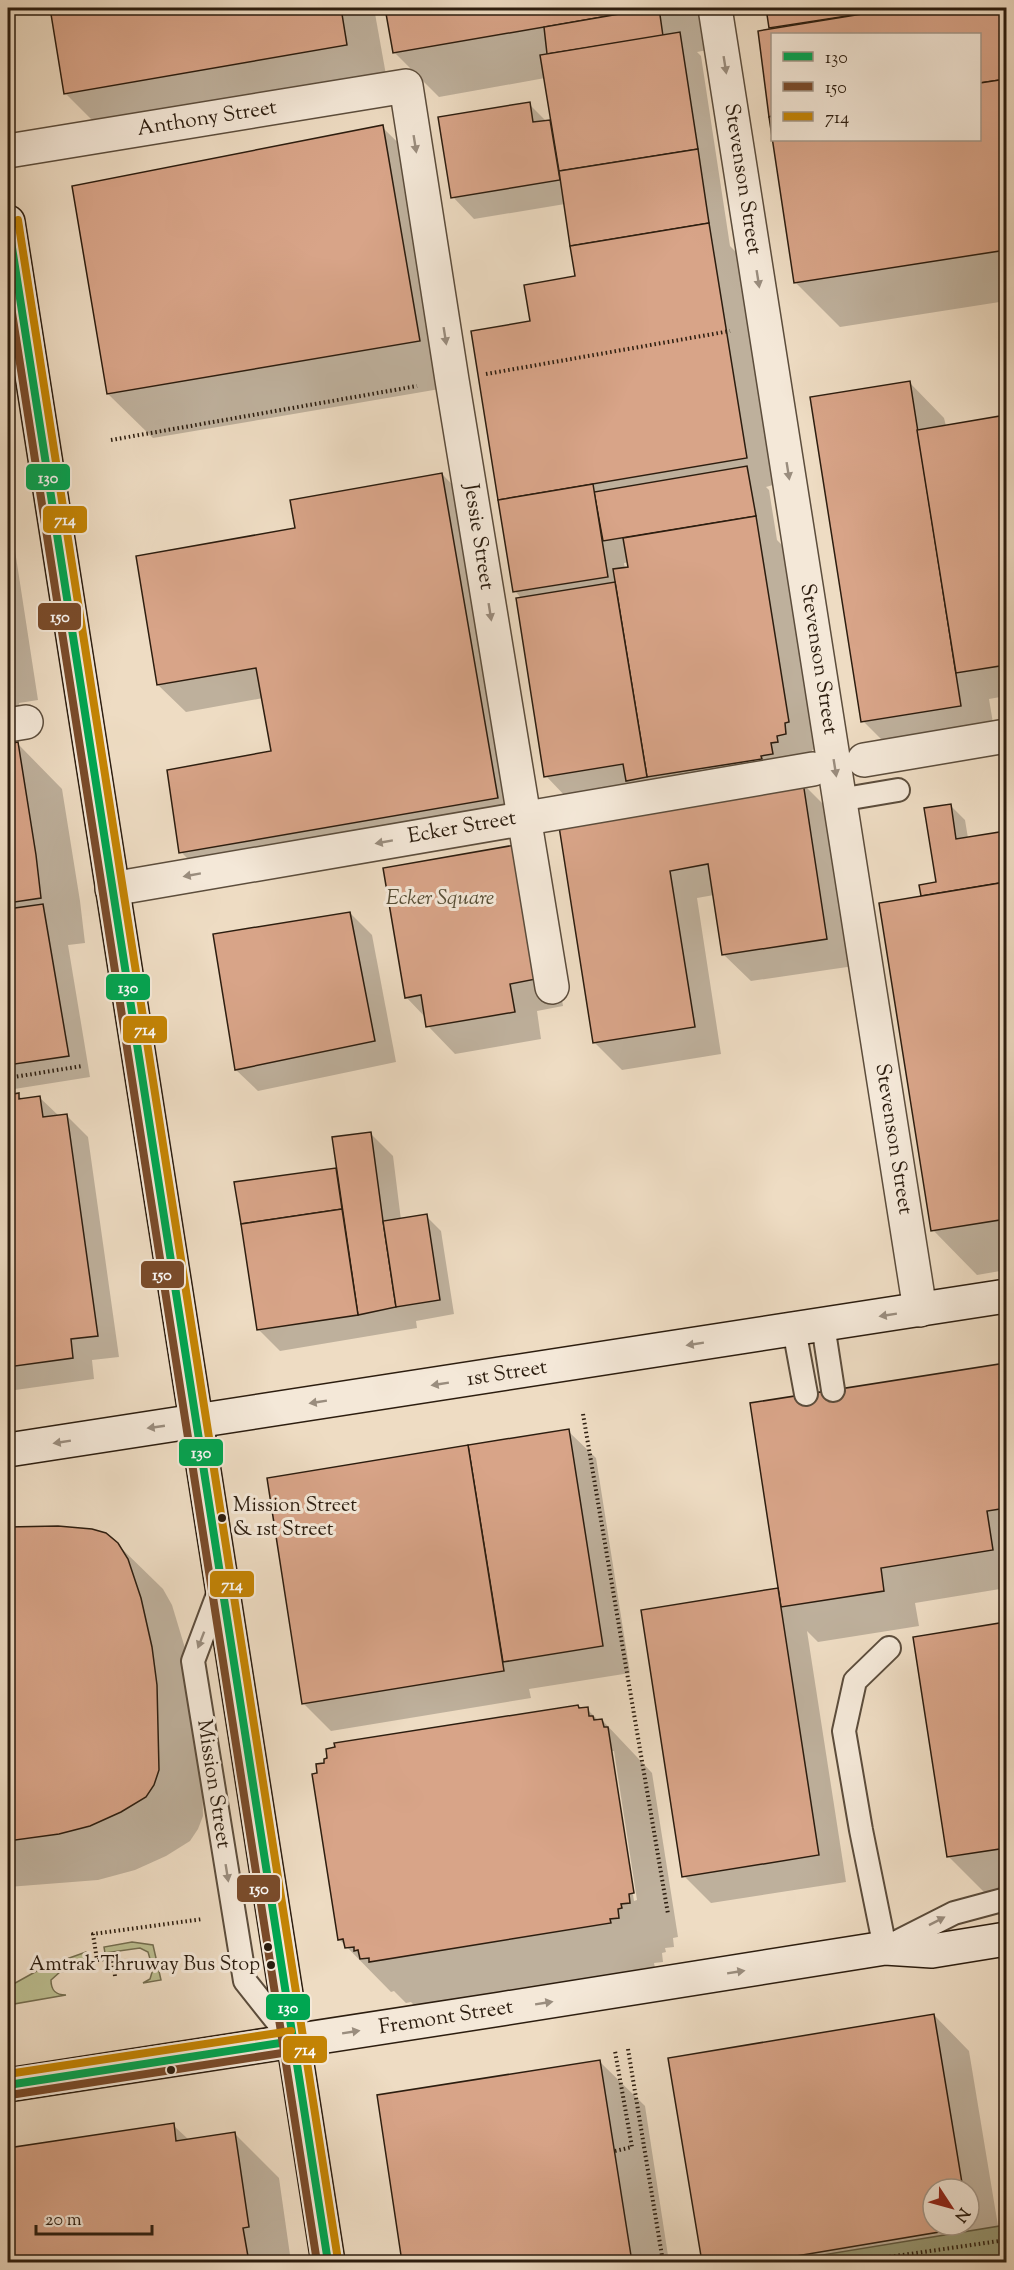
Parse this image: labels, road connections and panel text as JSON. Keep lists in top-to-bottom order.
{
  "streets": {
    "street": [
      "Anthony Street",
      "Stevenson Street",
      "Jessie Street",
      "Ecker Street",
      "1st Street",
      "Mission Street",
      "Fremont Street"
    ]
  },
  "crossings": [
    ["Anthony Street", "Jessie Street"],
    ["Stevenson Street", "1st Street"],
    ["Jessie Street", "Ecker Street"],
    ["Ecker Street", "Mission Street"],
    ["1st Street", "Mission Street"],
    ["Mission Street", "Fremont Street"]
  ],
  "one_way": [
    "Stevenson Street",
    "Jessie Street",
    "Ecker Street",
    "1st Street",
    "Fremont Street"
  ],
  "parks": ["Ecker Square"],
  "places": ["Mission Street & 1st Street", "Amtrak Thruway Bus Stop"],
  "lines": ["transit line 714", "transit line 130", "transit line 150"],
  "legend": ["130", "150", "714"],
  "scale_bar": "20 m",
  "north": "bottom right"
}
